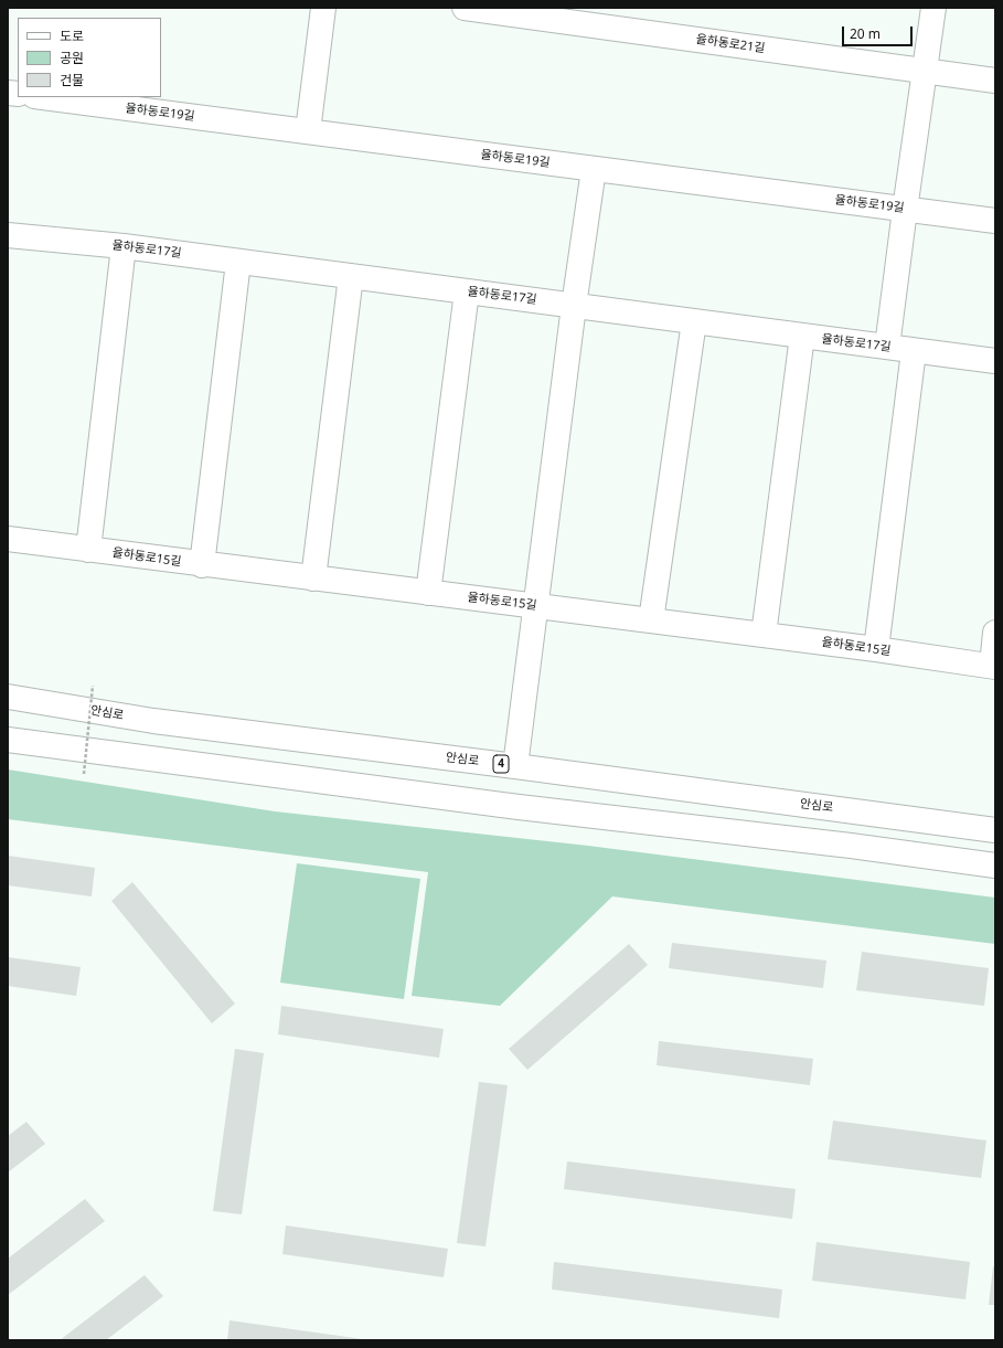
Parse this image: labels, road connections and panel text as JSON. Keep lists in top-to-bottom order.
{
  "streets": {
    "street": [
      "율하동로21길",
      "율하동로19길",
      "율하동로17길",
      "율하동로15길",
      "안심로",
      "4"
    ]
  },
  "legend": ["도로", "공원", "건물"],
  "scale_bar": "20 m"
}
